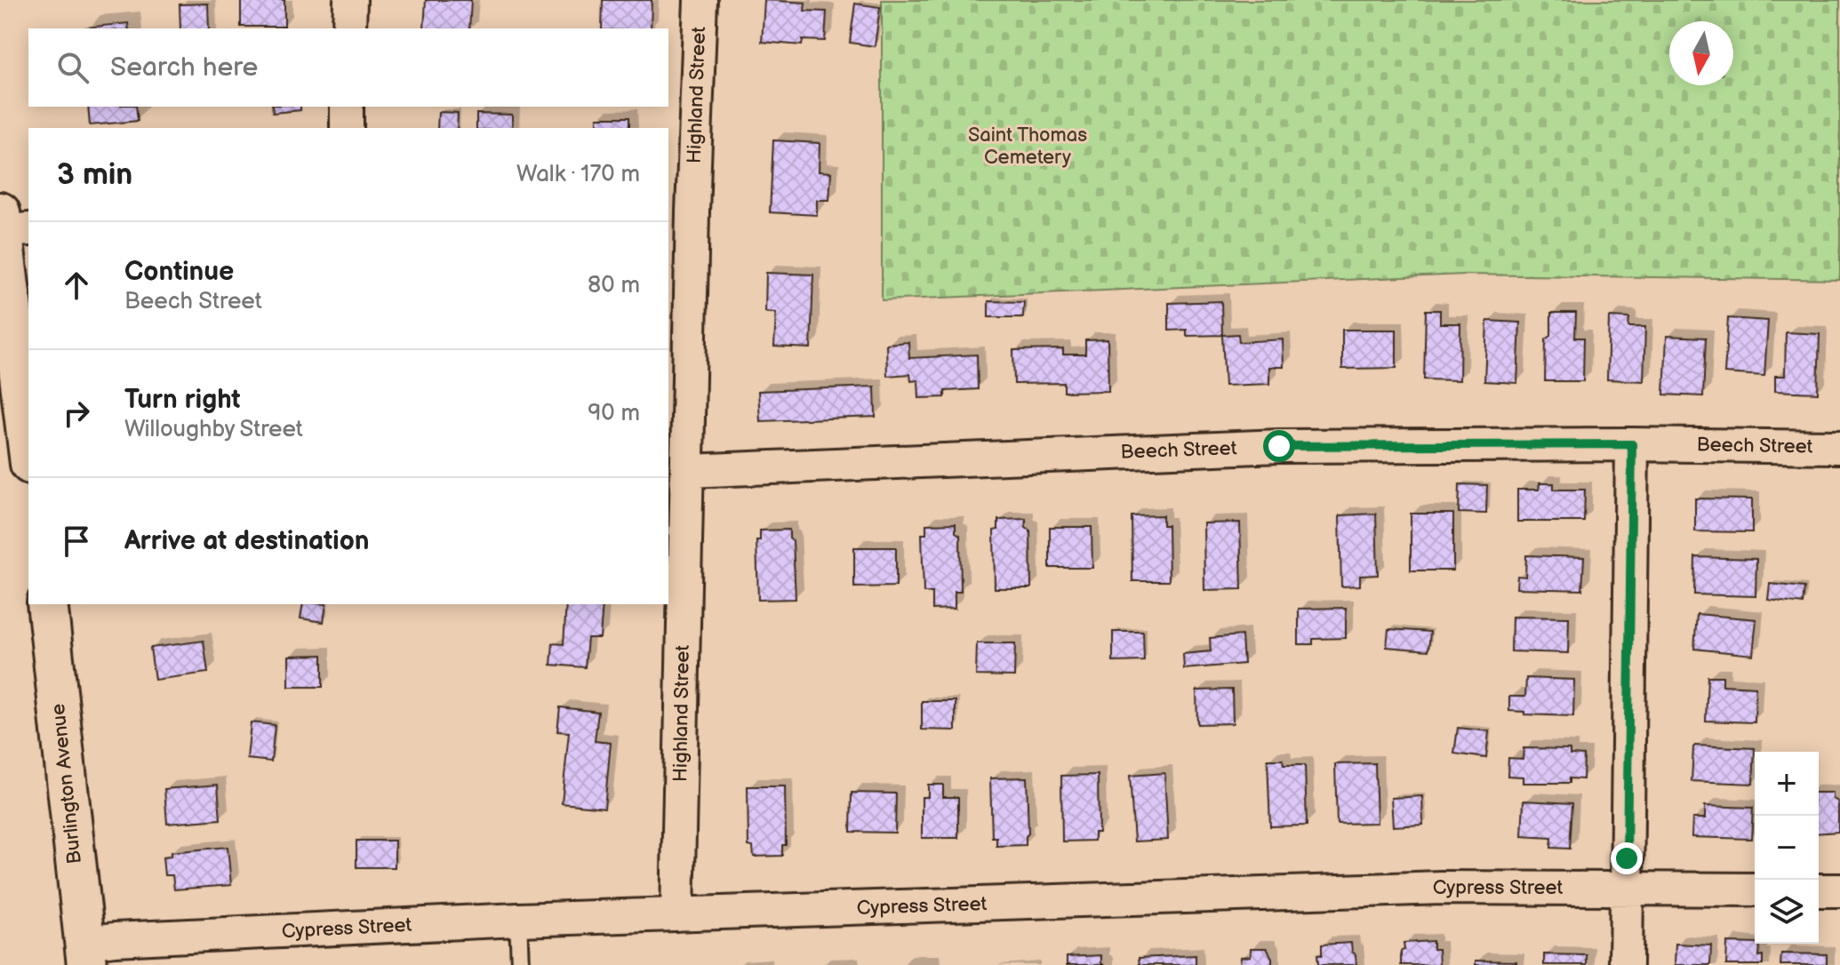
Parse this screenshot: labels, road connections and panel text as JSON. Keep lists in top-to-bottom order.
{
  "streets": {
    "main road": ["Burlington Avenue"],
    "street": ["Highland Street", "Beech Street", "Cypress Street"]
  },
  "crossings": [
    ["Highland Street", "Beech Street"],
    ["Highland Street", "Cypress Street"],
    ["Burlington Avenue", "Cypress Street"]
  ],
  "parks": ["Saint Thomas Cemetery"],
  "north": "bottom",
  "page": {
    "search": "Search here",
    "heading": ["3 min", "Walk · 170 m"],
    "list": [
      ["Continue", "Beech Street", "80 m"],
      ["Turn right", "Willoughby Street", "90 m"],
      "Arrive at destination"
    ],
    "map_buttons": ["+", "−"]
  }
}
